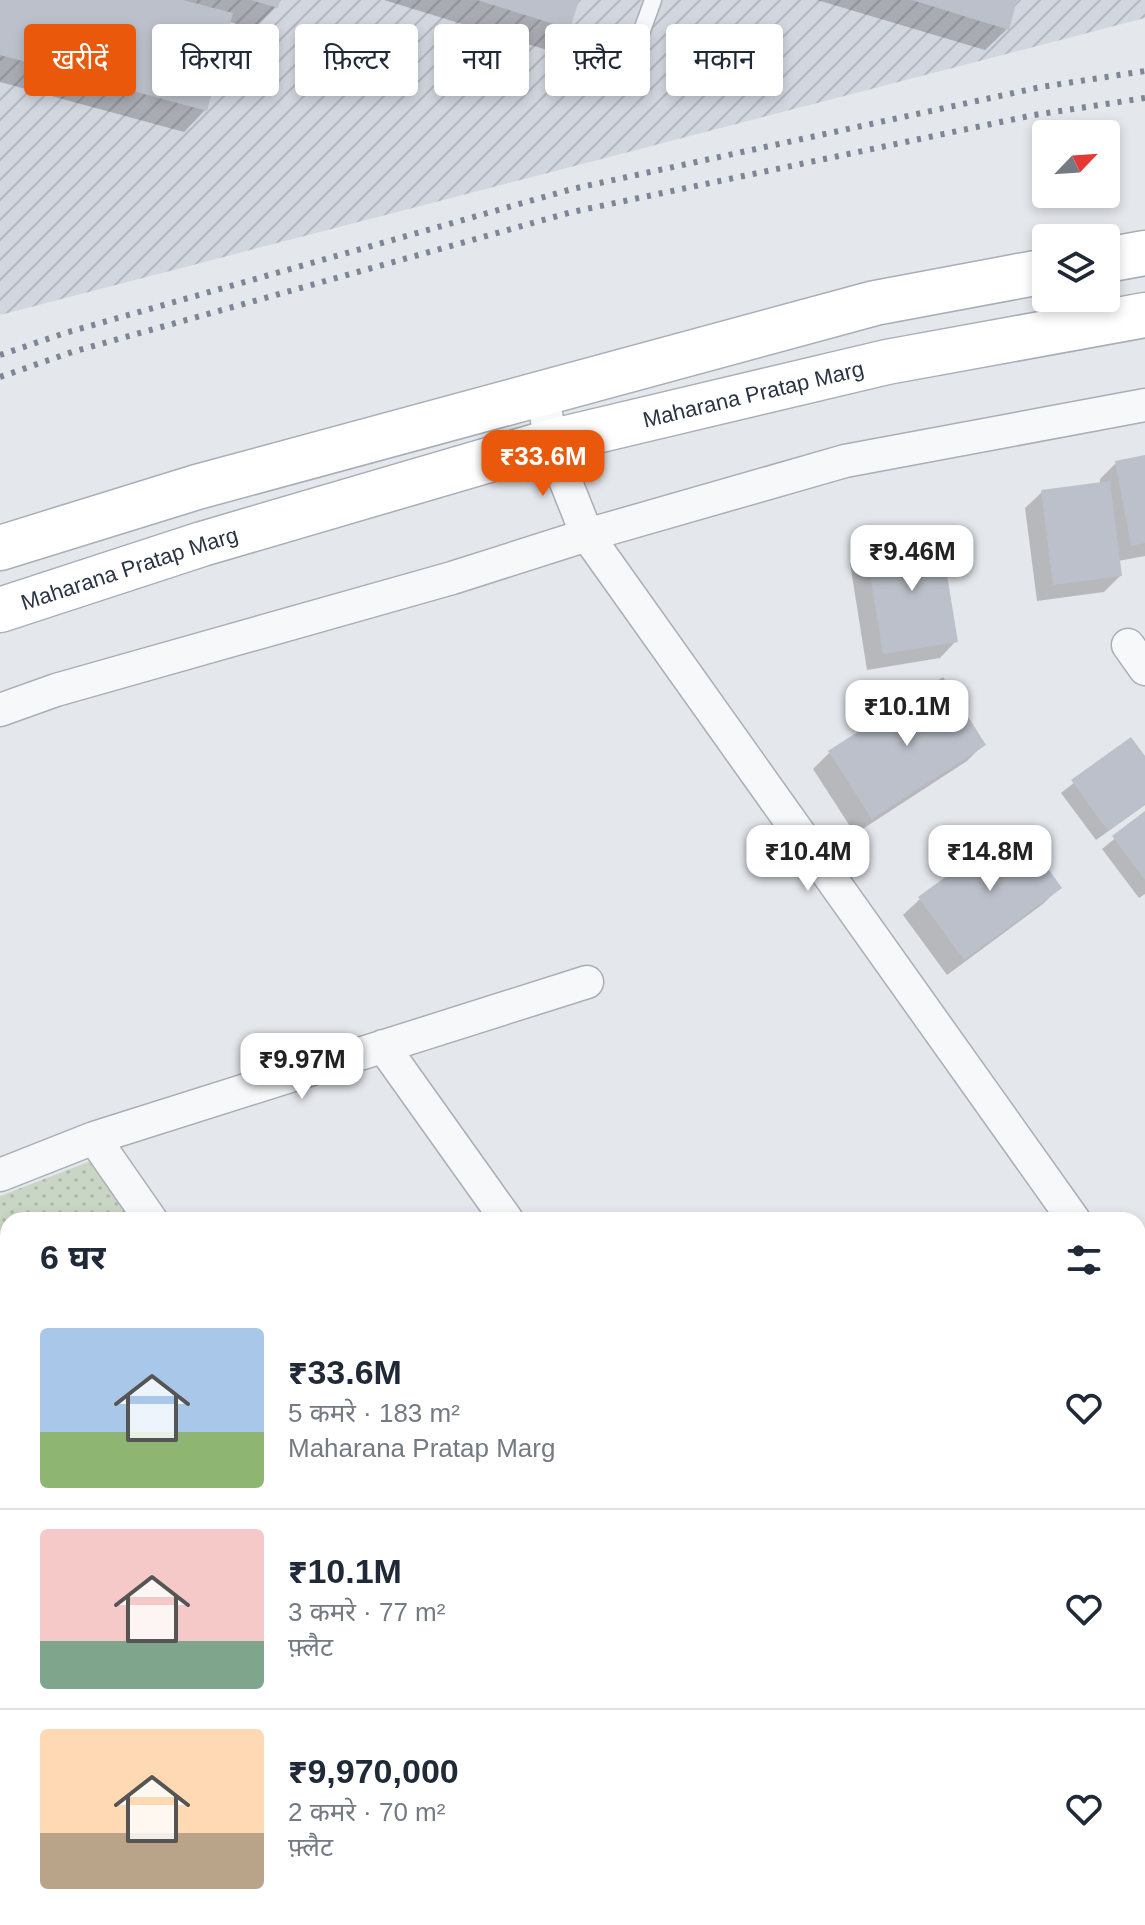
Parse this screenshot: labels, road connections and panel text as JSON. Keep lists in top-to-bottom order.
{
  "streets": {
    "main road": ["Maharana Pratap Marg"]
  },
  "north": "top right",
  "page": {
    "chip": [
      "खरीदें",
      "किराया",
      "फ़िल्टर",
      "नया",
      "फ़्लैट",
      "मकान"
    ],
    "price": [
      "₹33.6M",
      "₹9.46M",
      "₹10.1M",
      "₹10.4M",
      "₹14.8M",
      "₹9.97M"
    ],
    "heading": "6 घर",
    "list": [
      {
        "name": "₹33.6M",
        "note": "5 कमरे · 183 m² · Maharana Pratap Marg"
      },
      {
        "name": "₹10.1M",
        "note": "3 कमरे · 77 m² · फ़्लैट"
      },
      {
        "name": "₹9,970,000",
        "note": "2 कमरे · 70 m² · फ़्लैट"
      }
    ]
  }
}
